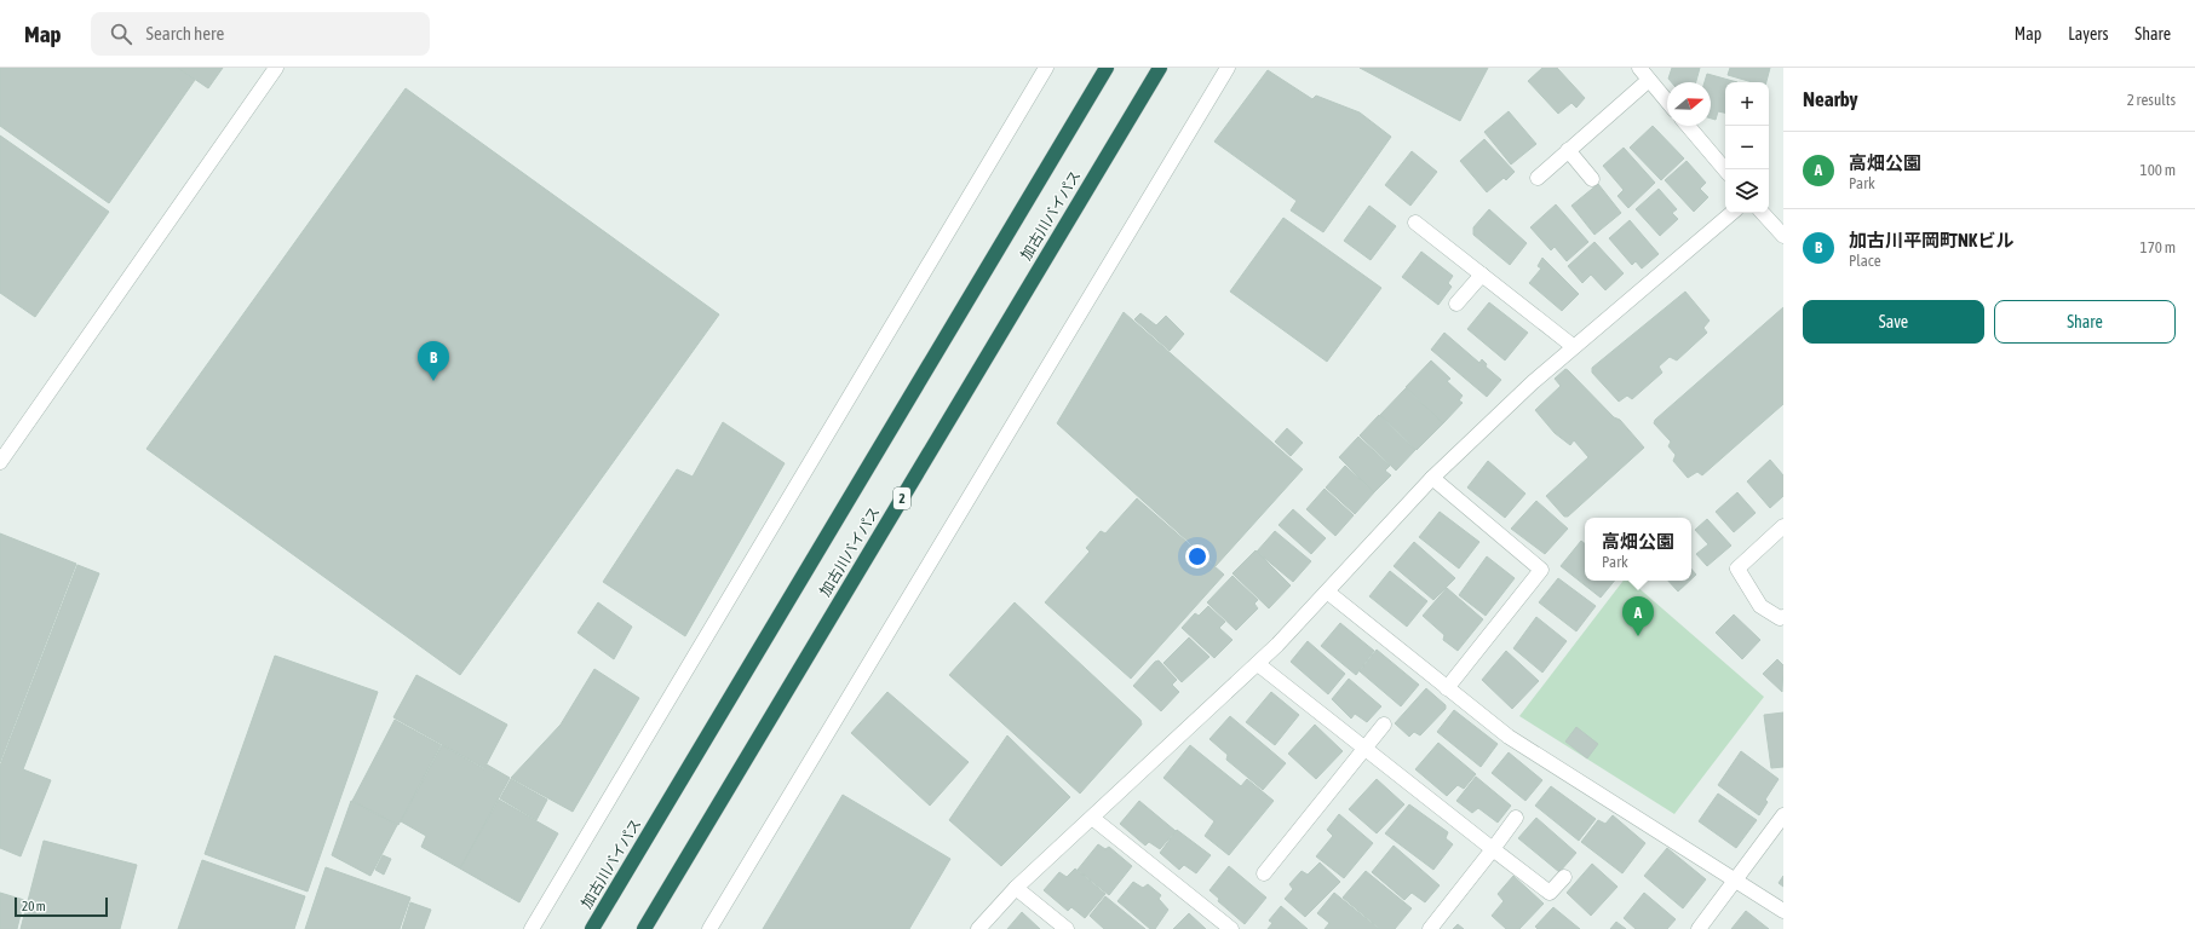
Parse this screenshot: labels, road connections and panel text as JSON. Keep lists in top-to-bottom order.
{
  "streets": {
    "highway": ["加古川バイパス", "2"]
  },
  "scale_bar": "20 m",
  "north": "right",
  "page": {
    "header": "Map",
    "search": "Search here",
    "nav": ["Map", "Layers", "Share"],
    "heading": ["Nearby", "2 results"],
    "map_buttons": ["+", "−"],
    "list": [
      {
        "mark": "A",
        "name": "高畑公園",
        "note": "Park",
        "value": "100 m"
      },
      {
        "mark": "B",
        "name": "加古川平岡町NKビル",
        "note": "Place",
        "value": "170 m"
      }
    ],
    "buttons": ["Save", "Share"],
    "pins": ["B", "A"],
    "popup": ["高畑公園", "Park"],
    "scale": "20 m"
  }
}
